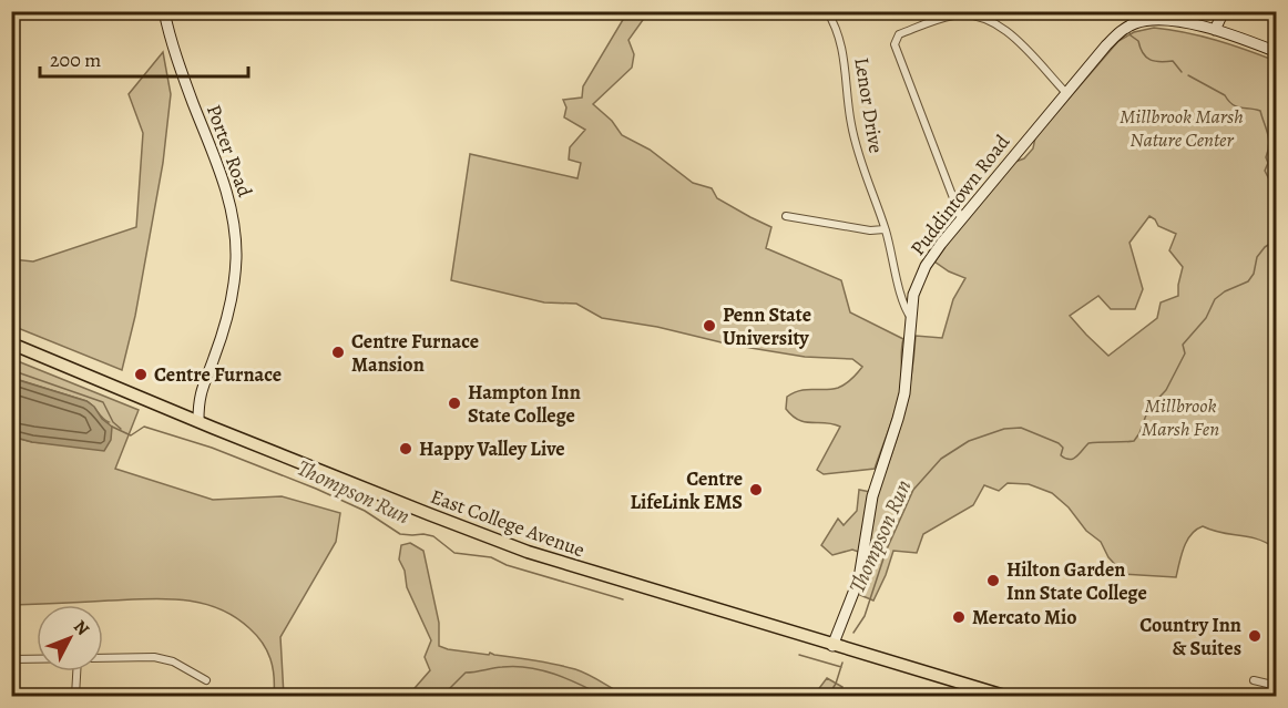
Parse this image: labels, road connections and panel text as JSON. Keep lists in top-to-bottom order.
{
  "streets": {
    "main road": ["East College Avenue"],
    "street": ["Lenor Drive", "Porter Road", "Puddintown Road"]
  },
  "crossings": [
    ["Lenor Drive", "Puddintown Road"],
    ["Porter Road", "East College Avenue"],
    ["Puddintown Road", "East College Avenue"]
  ],
  "water": ["Thompson Run"],
  "parks": ["Millbrook Marsh Nature Center", "Millbrook Marsh Fen"],
  "places": [
    "Penn State University",
    "Centre Furnace Mansion",
    "Centre Furnace",
    "Hampton Inn State College",
    "Happy Valley Live",
    "Centre LifeLink EMS",
    "Hilton Garden Inn State College",
    "Mercato Mio",
    "Country Inn & Suites"
  ],
  "scale_bar": "200 m",
  "north": "top right"
}
